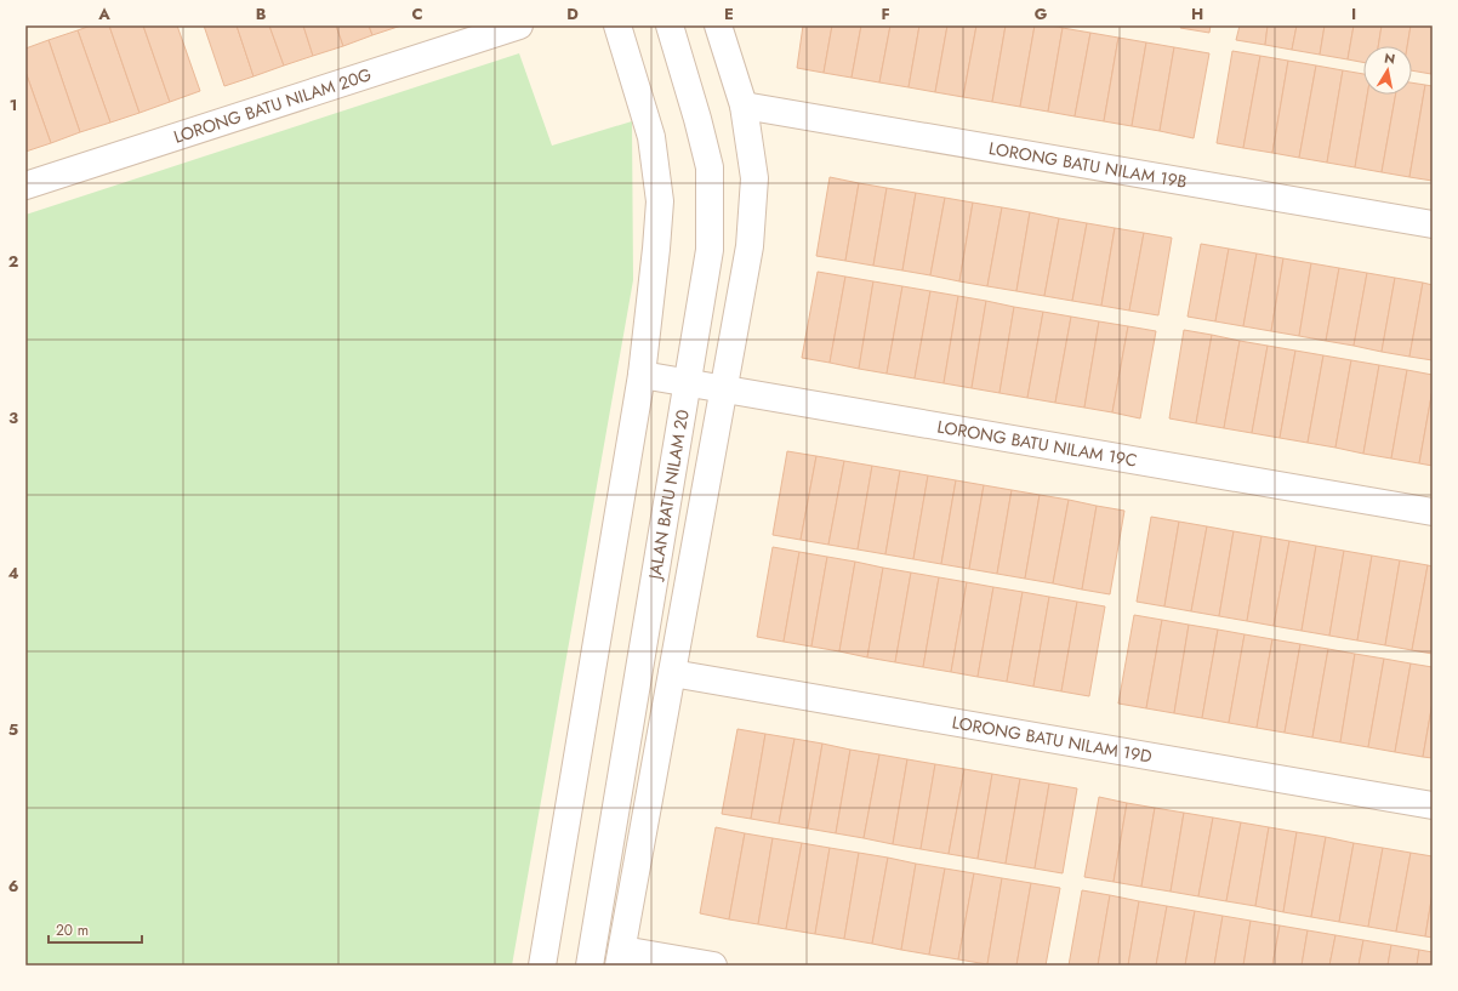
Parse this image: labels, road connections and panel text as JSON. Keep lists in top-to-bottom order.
{
  "streets": {
    "street": [
      "LORONG BATU NILAM 20G",
      "LORONG BATU NILAM 19B",
      "LORONG BATU NILAM 19C",
      "JALAN BATU NILAM 20",
      "LORONG BATU NILAM 19D"
    ]
  },
  "crossings": [
    ["LORONG BATU NILAM 19C", "JALAN BATU NILAM 20"]
  ],
  "scale_bar": "20 m",
  "north": "top",
  "grid": {
    "columns": [
      "A",
      "B",
      "C",
      "D",
      "E",
      "F",
      "G",
      "H",
      "I"
    ],
    "rows": [
      "1",
      "2",
      "3",
      "4",
      "5",
      "6"
    ]
  }
}
